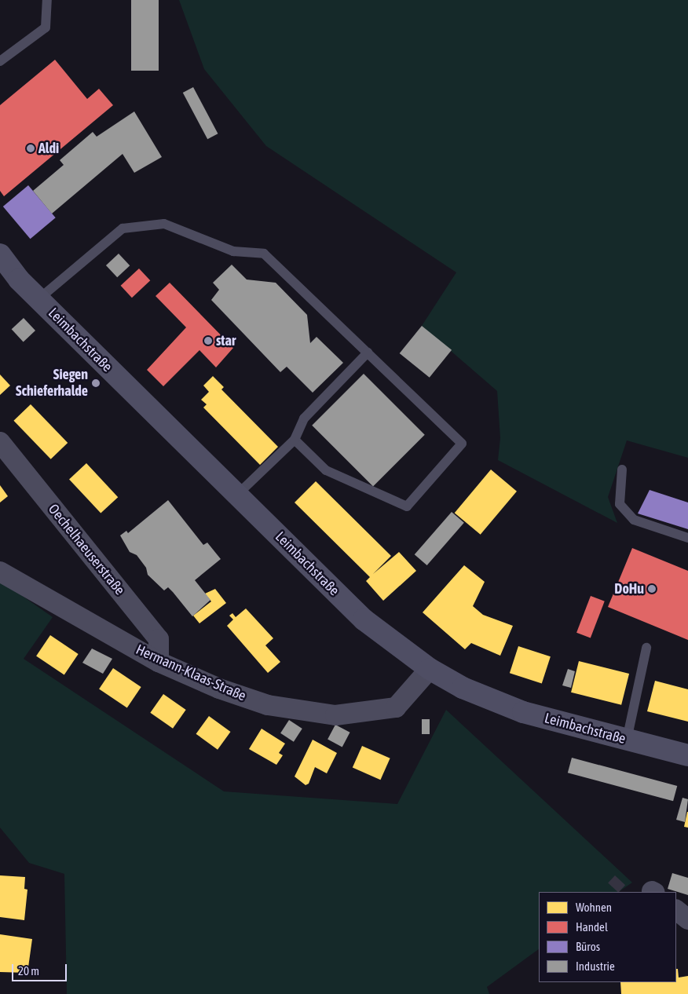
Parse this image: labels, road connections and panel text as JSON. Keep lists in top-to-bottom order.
{
  "streets": {
    "main road": ["Leimbachstraße"],
    "street": ["Oechelhaeuserstraße", "Hermann-Klaas-Straße"]
  },
  "crossings": [
    ["Leimbachstraße", "Hermann-Klaas-Straße"],
    ["Oechelhaeuserstraße", "Hermann-Klaas-Straße"]
  ],
  "places": [
    "Aldi",
    "star",
    "Siegen Schieferhalde",
    "DoHu"
  ],
  "legend": [
    "Wohnen",
    "Handel",
    "Büros",
    "Industrie"
  ],
  "scale_bar": "20 m"
}
